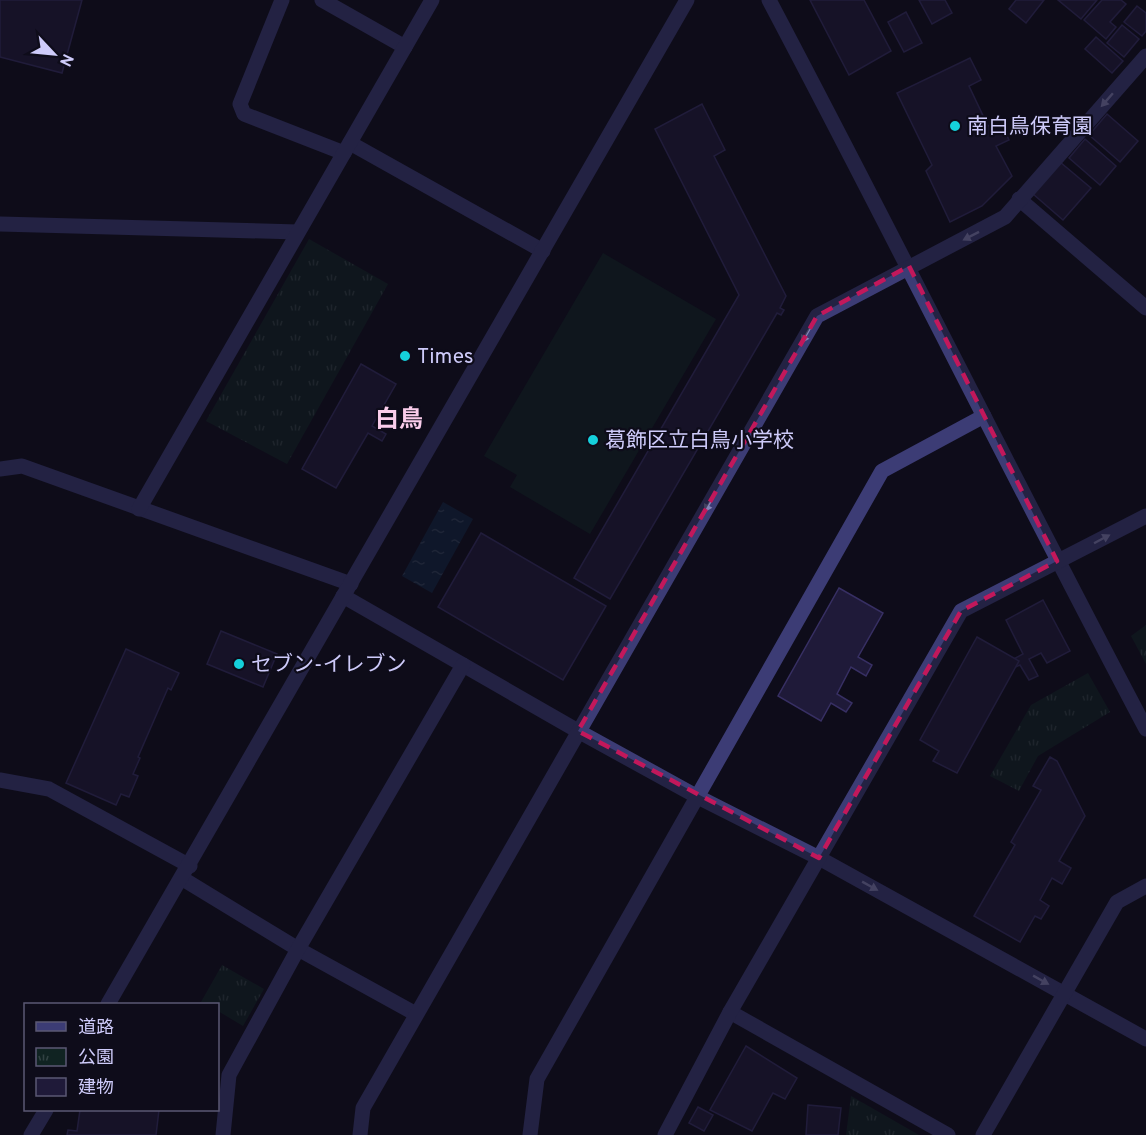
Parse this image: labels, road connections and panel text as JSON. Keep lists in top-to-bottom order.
{
  "districts": ["白鳥"],
  "places": [
    "南白鳥保育園",
    "Times",
    "葛飾区立白鳥小学校",
    "セブン-イレブン"
  ],
  "legend": ["道路", "公園", "建物"],
  "north": "bottom right"
}
